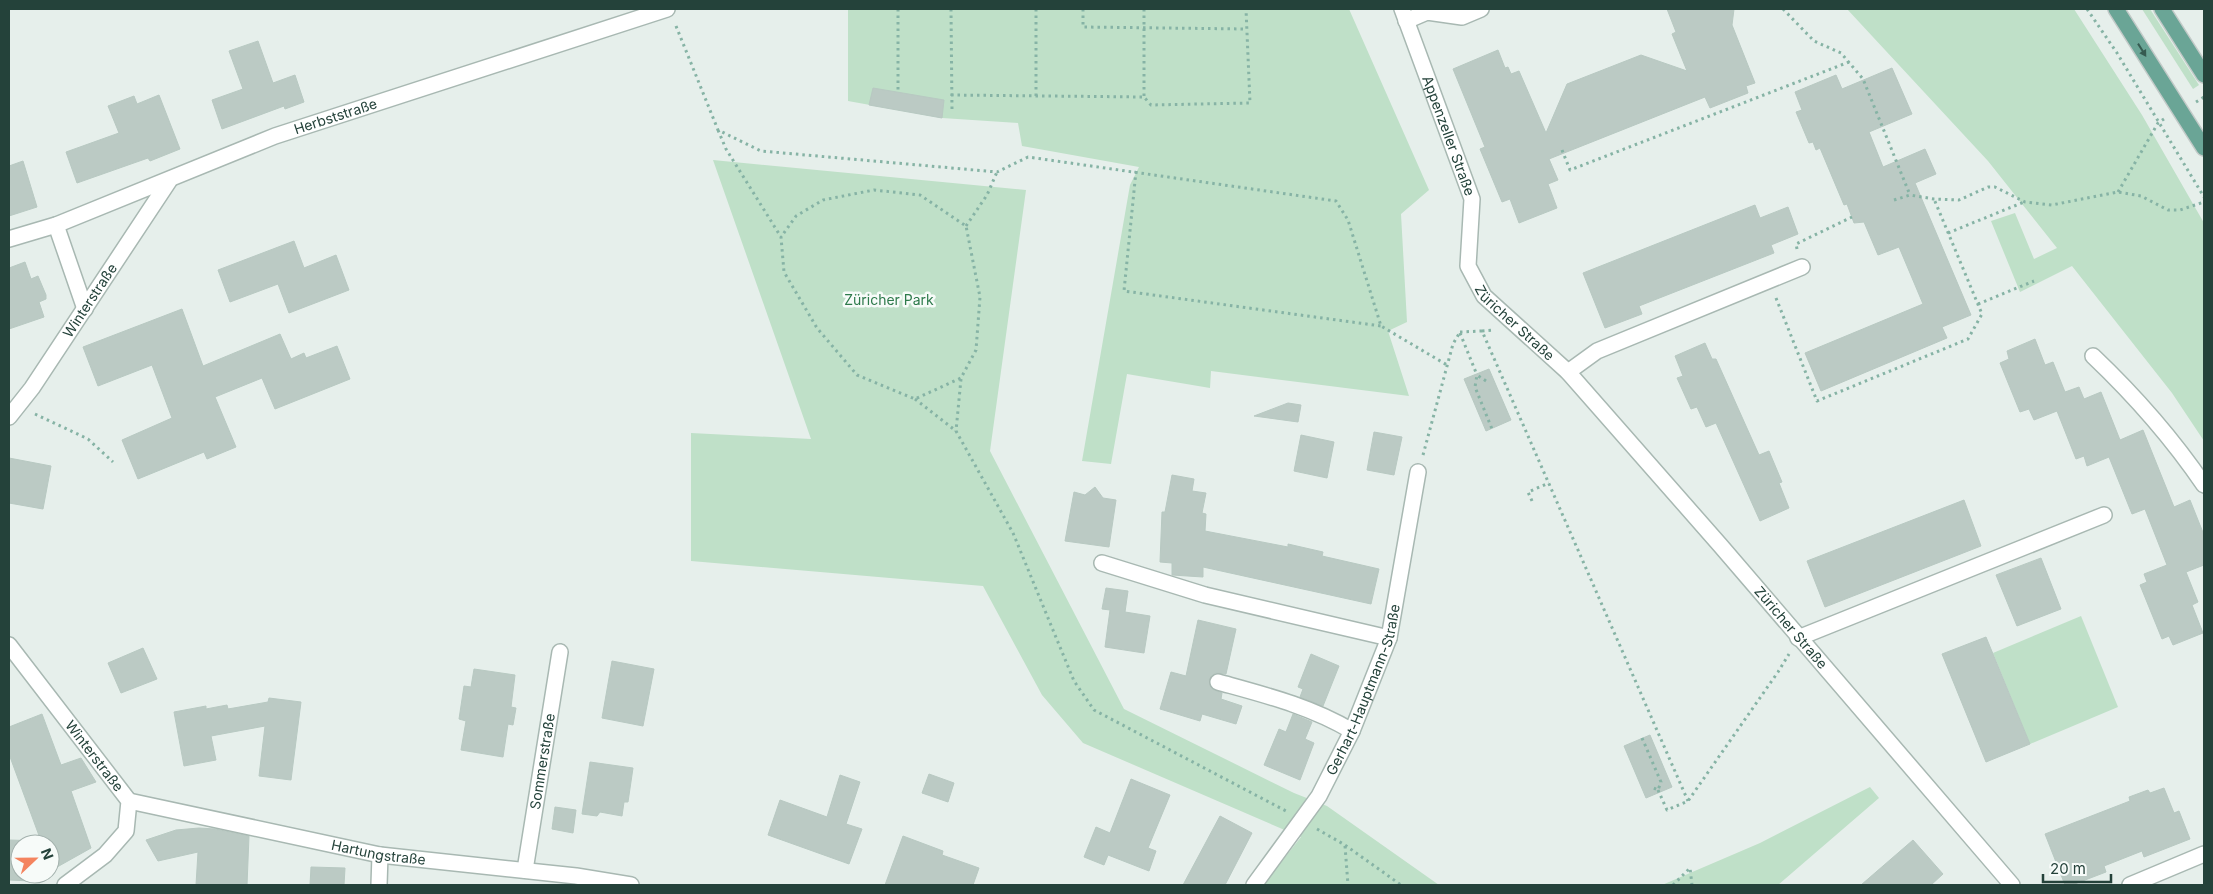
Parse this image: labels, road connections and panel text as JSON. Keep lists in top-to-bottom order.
{
  "streets": {
    "street": [
      "Herbststraße",
      "Appenzeller Straße",
      "Winterstraße",
      "Züricher Straße",
      "Gerhart-Hauptmann-Straße",
      "Sommerstraße",
      "Hartungstraße"
    ]
  },
  "crossings": [
    ["Herbststraße", "Winterstraße"],
    ["Appenzeller Straße", "Züricher Straße"],
    ["Winterstraße", "Hartungstraße"],
    ["Sommerstraße", "Hartungstraße"]
  ],
  "parks": ["Züricher Park"],
  "scale_bar": "20 m",
  "north": "right"
}
